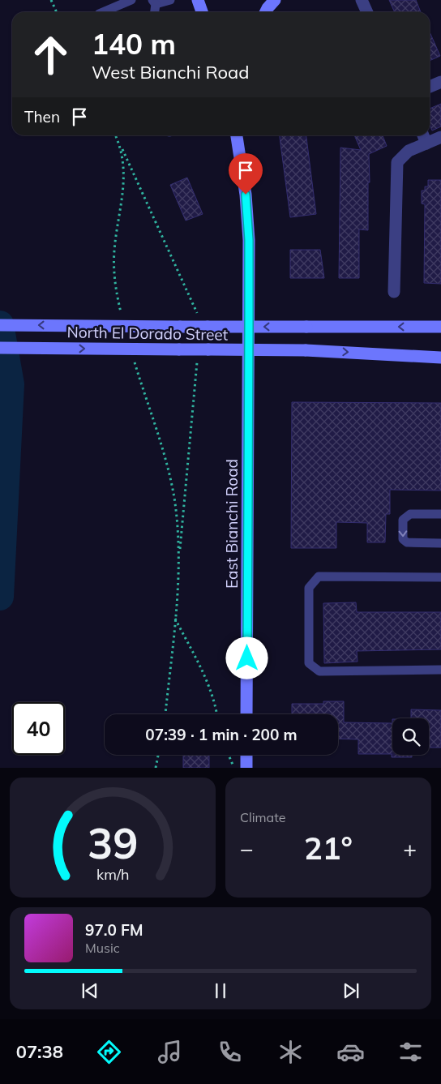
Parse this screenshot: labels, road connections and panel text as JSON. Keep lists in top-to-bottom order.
{
  "streets": {
    "main road": ["North El Dorado Street", "East Bianchi Road"]
  },
  "page": {
    "turn": ["140 m", "West Bianchi Road"],
    "then": "Then",
    "limit": "40",
    "trip": "07:39 · 1 min · 200 m",
    "tile": "Climate",
    "heat": ["−", "21°", "+"],
    "song": ["97.0 FM", "Music"],
    "tabs": "07:38",
    "gauge": ["39", "km/h"]
  }
}
